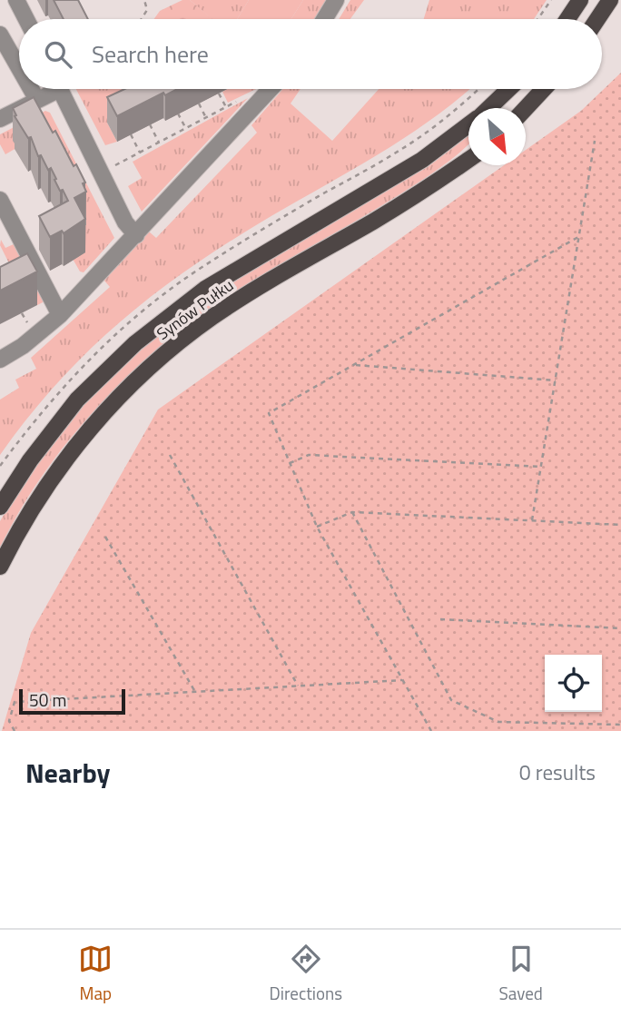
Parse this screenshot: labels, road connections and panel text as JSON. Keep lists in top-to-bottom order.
{
  "streets": {
    "main road": ["Synów Pułku"]
  },
  "scale_bar": "50 m",
  "north": "bottom right",
  "page": {
    "search": "Search here",
    "scale": "50 m",
    "heading": ["Nearby", "0 results"],
    "nav": ["Map", "Directions", "Saved"]
  }
}
